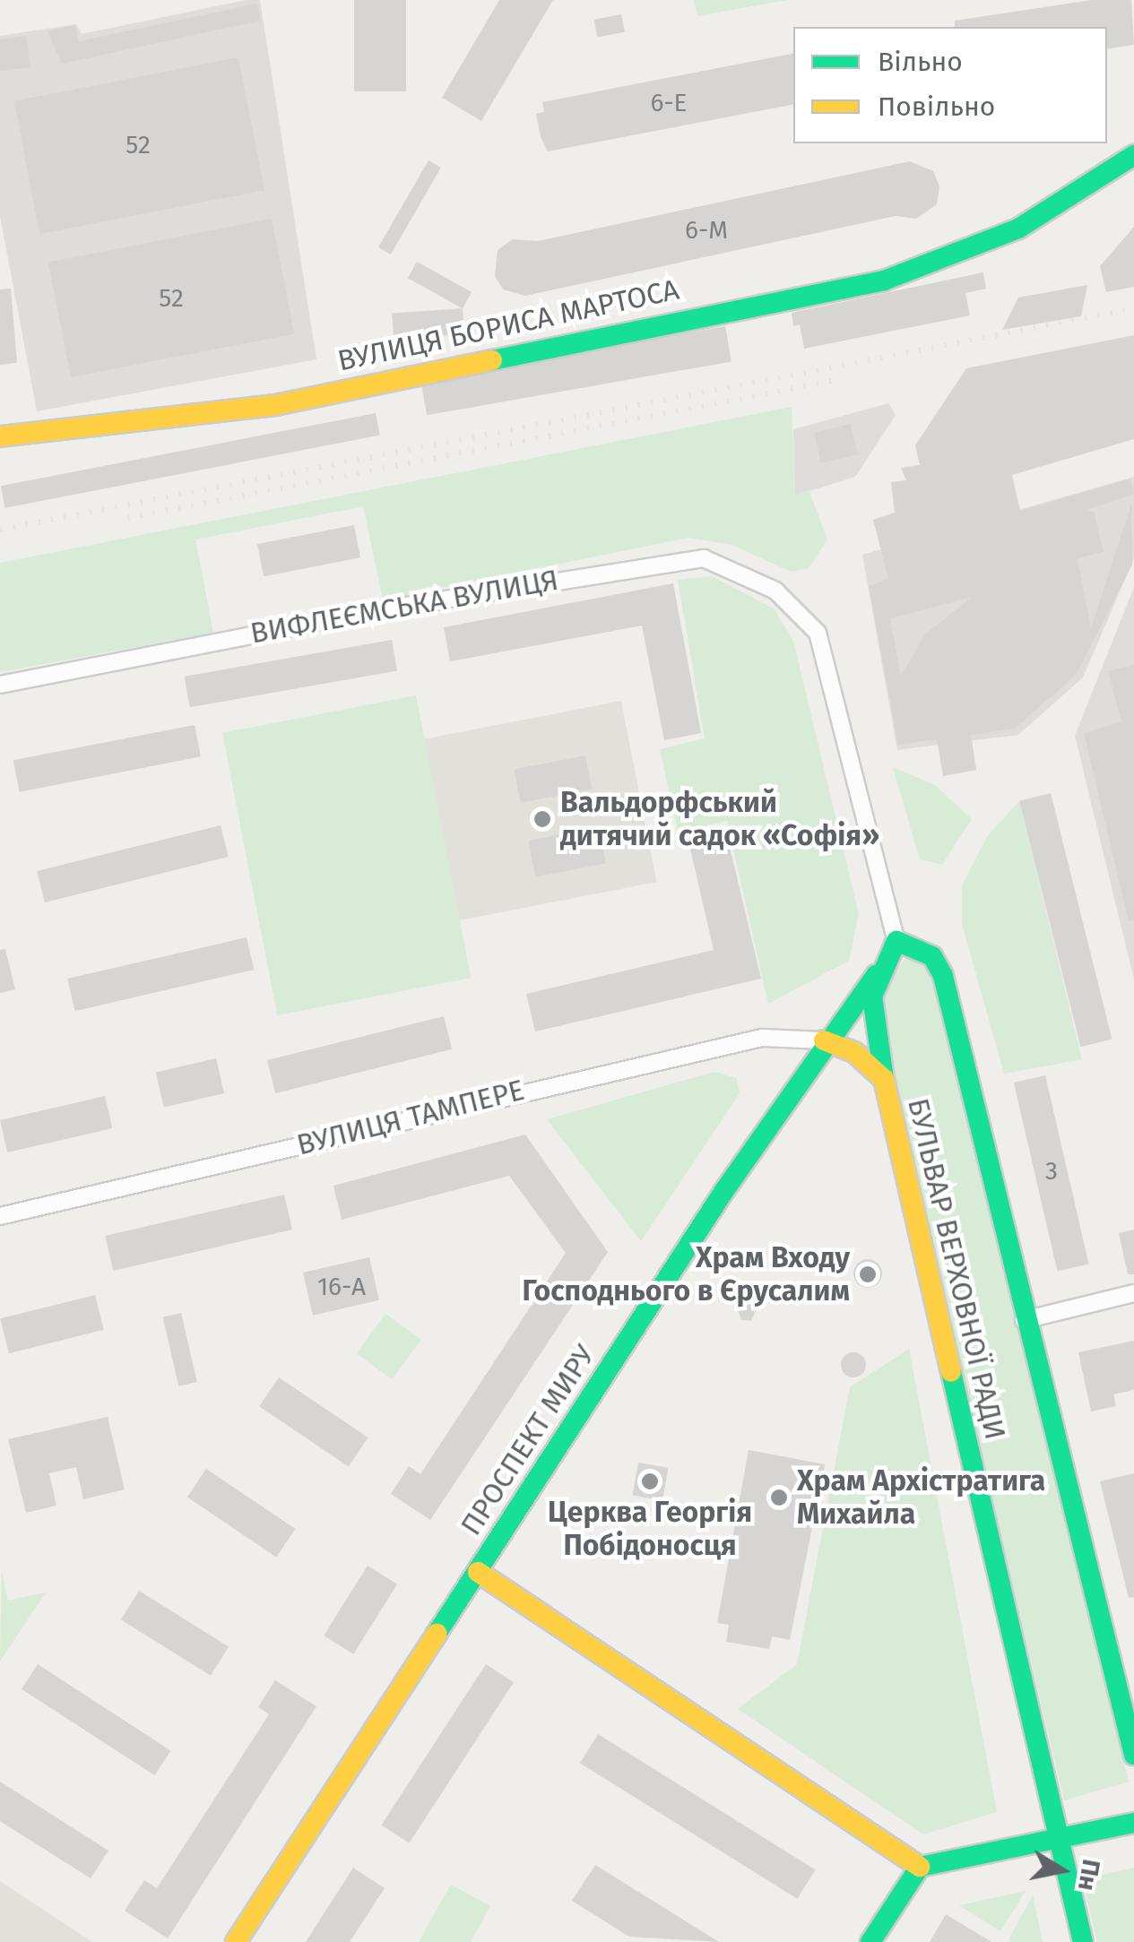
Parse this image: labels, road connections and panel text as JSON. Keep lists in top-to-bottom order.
{
  "streets": {
    "main road": ["ВУЛИЦЯ БОРИСА МАРТОСА", "БУЛЬВАР ВЕРХОВНОЇ РАДИ", "ПРОСПЕКТ МИРУ"],
    "street": ["ВИФЛЕЄМСЬКА ВУЛИЦЯ", "ВУЛИЦЯ ТАМПЕРЕ"]
  },
  "crossings": [
    ["ВИФЛЕЄМСЬКА ВУЛИЦЯ", "БУЛЬВАР ВЕРХОВНОЇ РАДИ"],
    ["ВУЛИЦЯ ТАМПЕРЕ", "БУЛЬВАР ВЕРХОВНОЇ РАДИ"],
    ["ВУЛИЦЯ ТАМПЕРЕ", "ПРОСПЕКТ МИРУ"],
    ["БУЛЬВАР ВЕРХОВНОЇ РАДИ", "ПРОСПЕКТ МИРУ"]
  ],
  "places": [
    "Вальдорфський дитячий садок «Софія»",
    "Храм Входу Господнього в Єрусалим",
    "Церква Георгія Побідоносця",
    "Храм Архістратига Михайла"
  ],
  "house_numbers": [
    "6-Е",
    "52",
    "6-М",
    "52",
    "3",
    "16-А"
  ],
  "legend": ["Вільно", "Повільно"],
  "north": "right"
}
